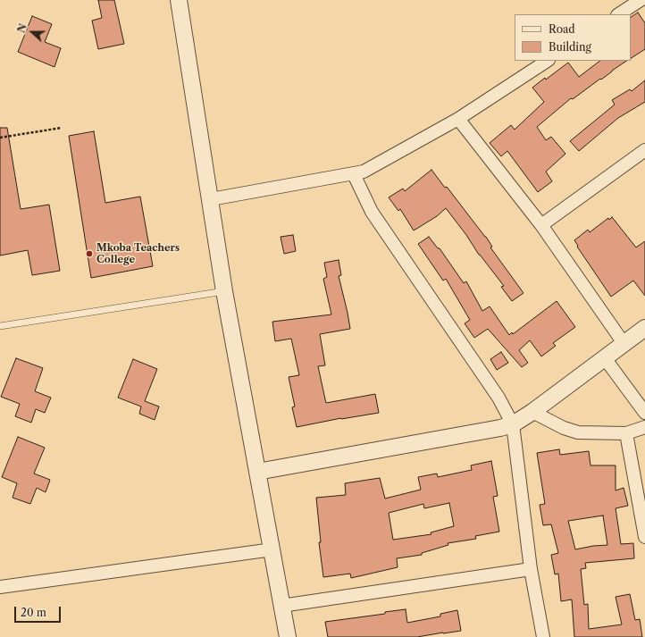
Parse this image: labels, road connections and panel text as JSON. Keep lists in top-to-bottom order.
{
  "places": ["Mkoba Teachers College"],
  "legend": ["Road", "Building"],
  "scale_bar": "20 m",
  "north": "left"
}
